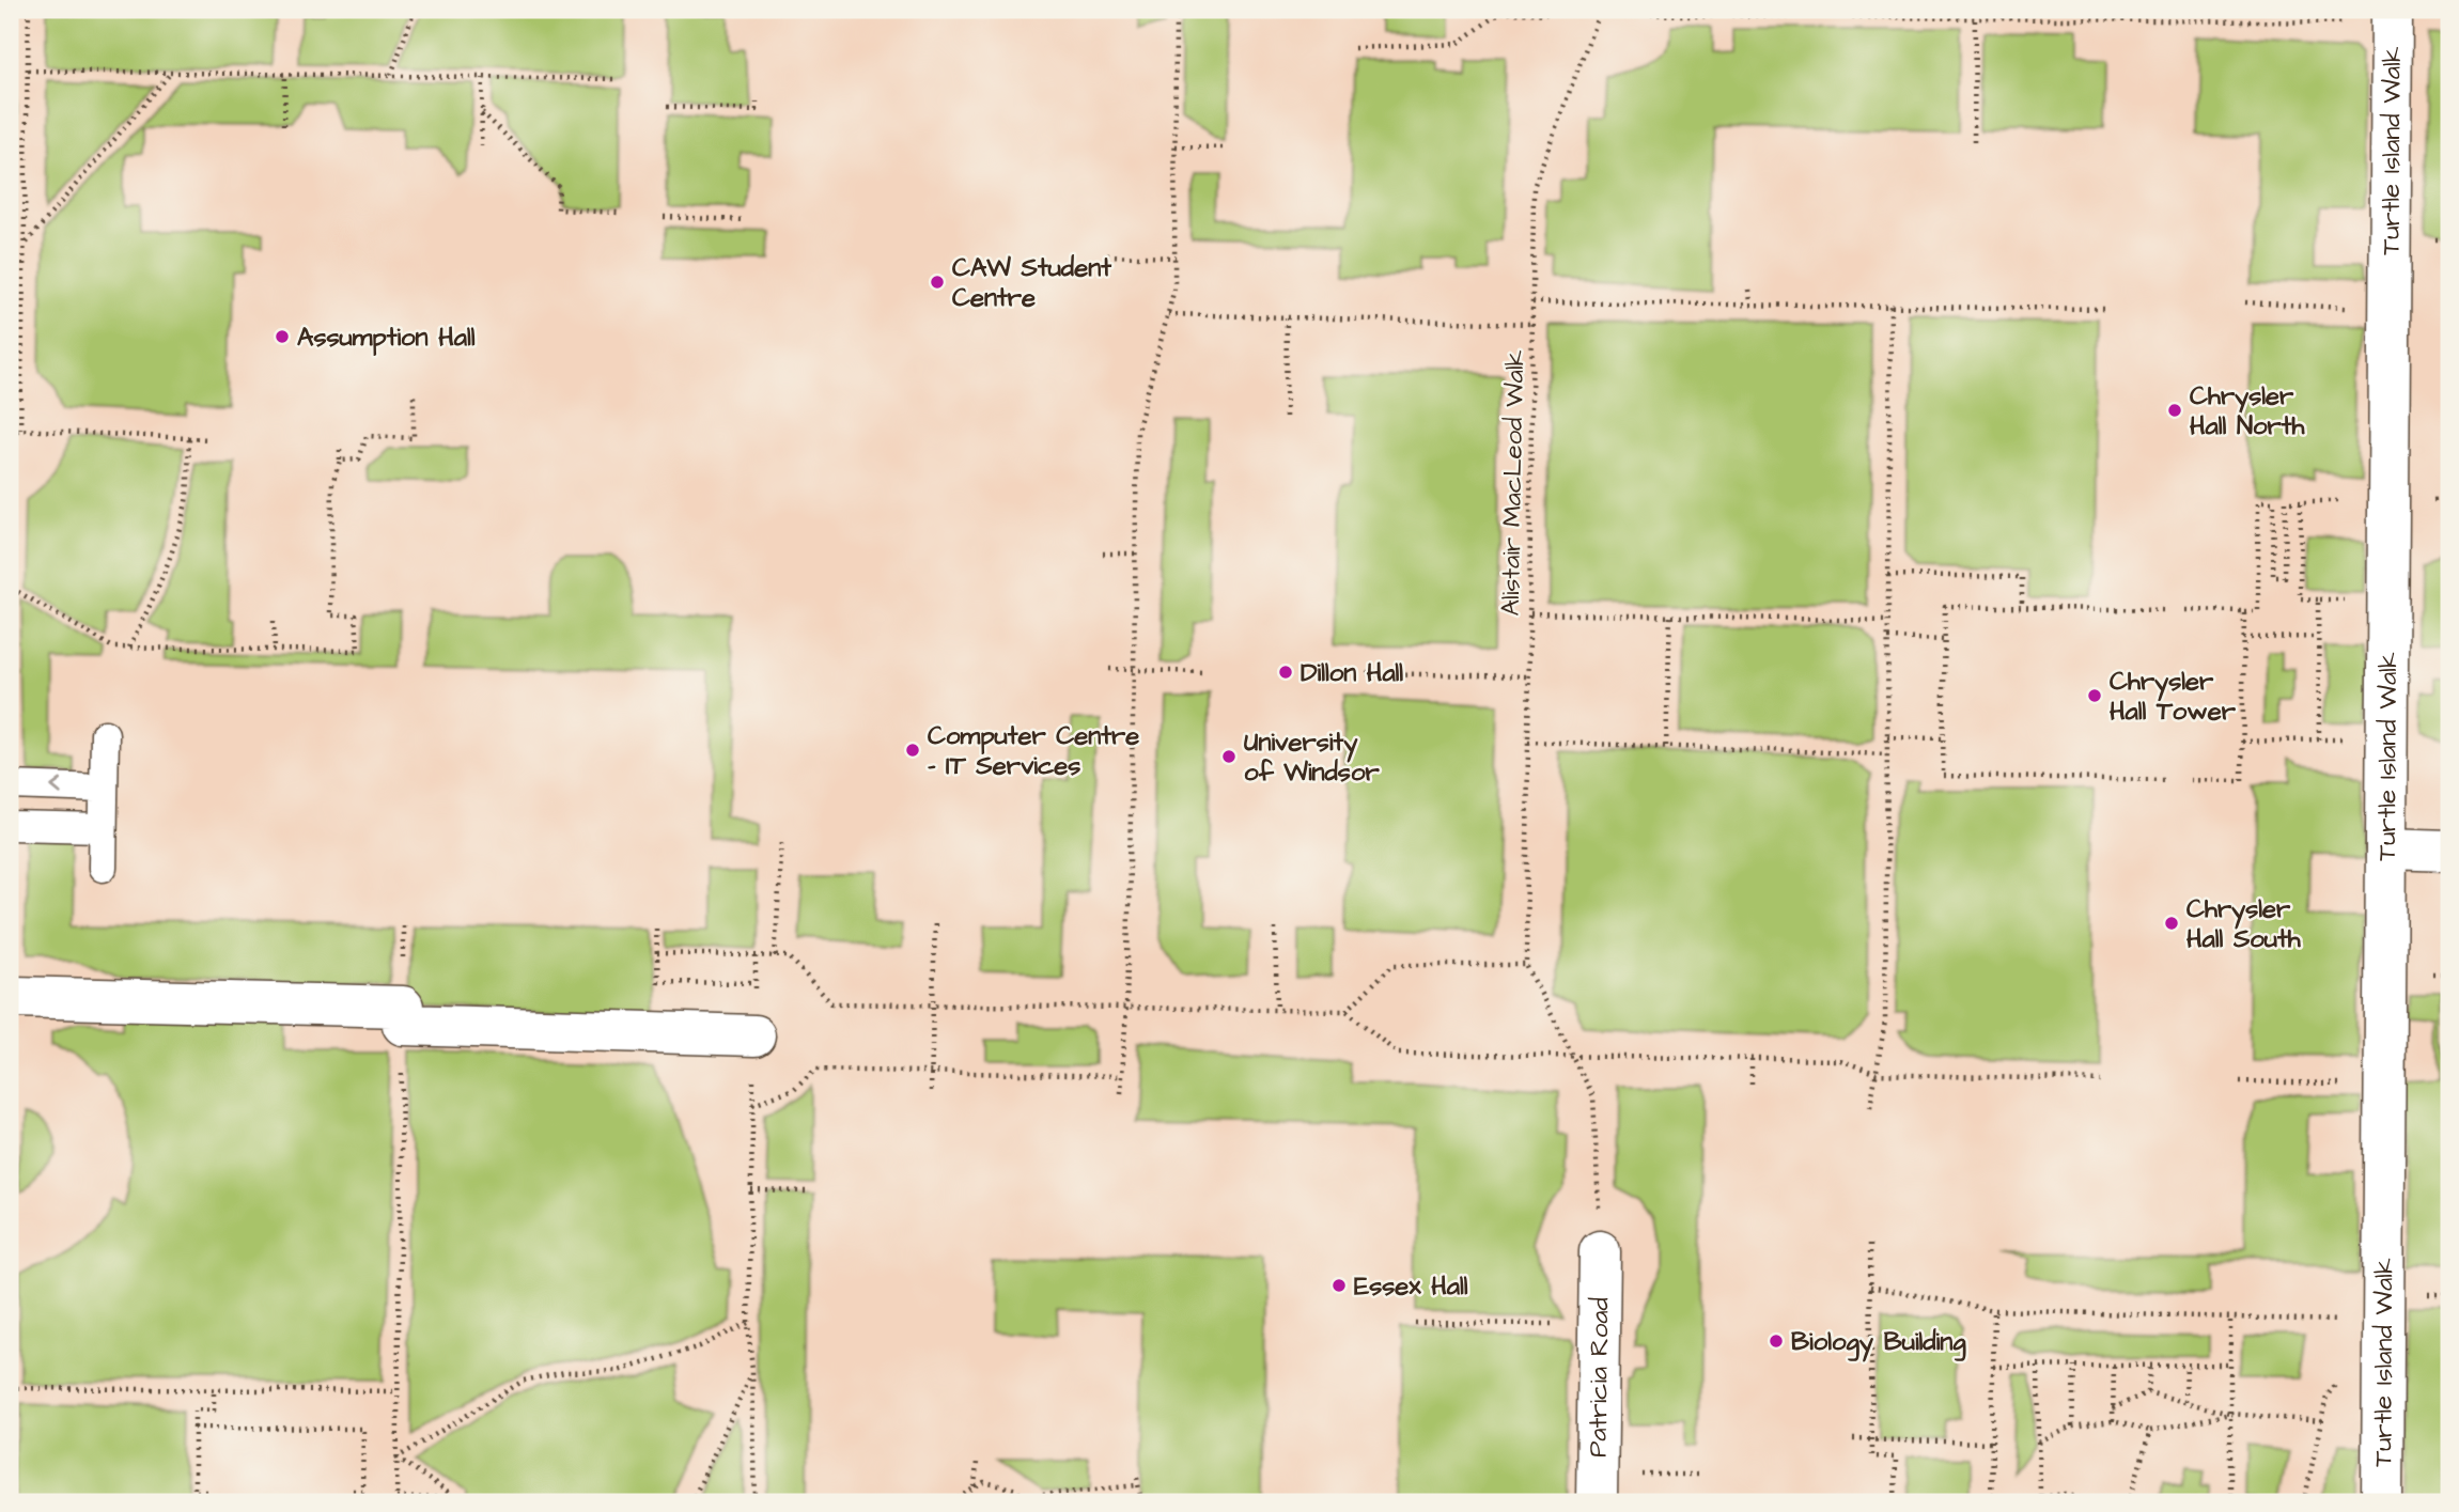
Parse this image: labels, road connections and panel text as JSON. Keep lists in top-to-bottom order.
{
  "streets": {
    "street": ["Turtle Island Walk", "Patricia Road"],
    "path": ["Alistair MacLeod Walk"]
  },
  "places": [
    "CAW Student Centre",
    "Assumption Hall",
    "Chrysler Hall North",
    "Dillon Hall",
    "Chrysler Hall Tower",
    "Computer Centre - IT Services",
    "University of Windsor",
    "Chrysler Hall South",
    "Essex Hall",
    "Biology Building"
  ]
}
